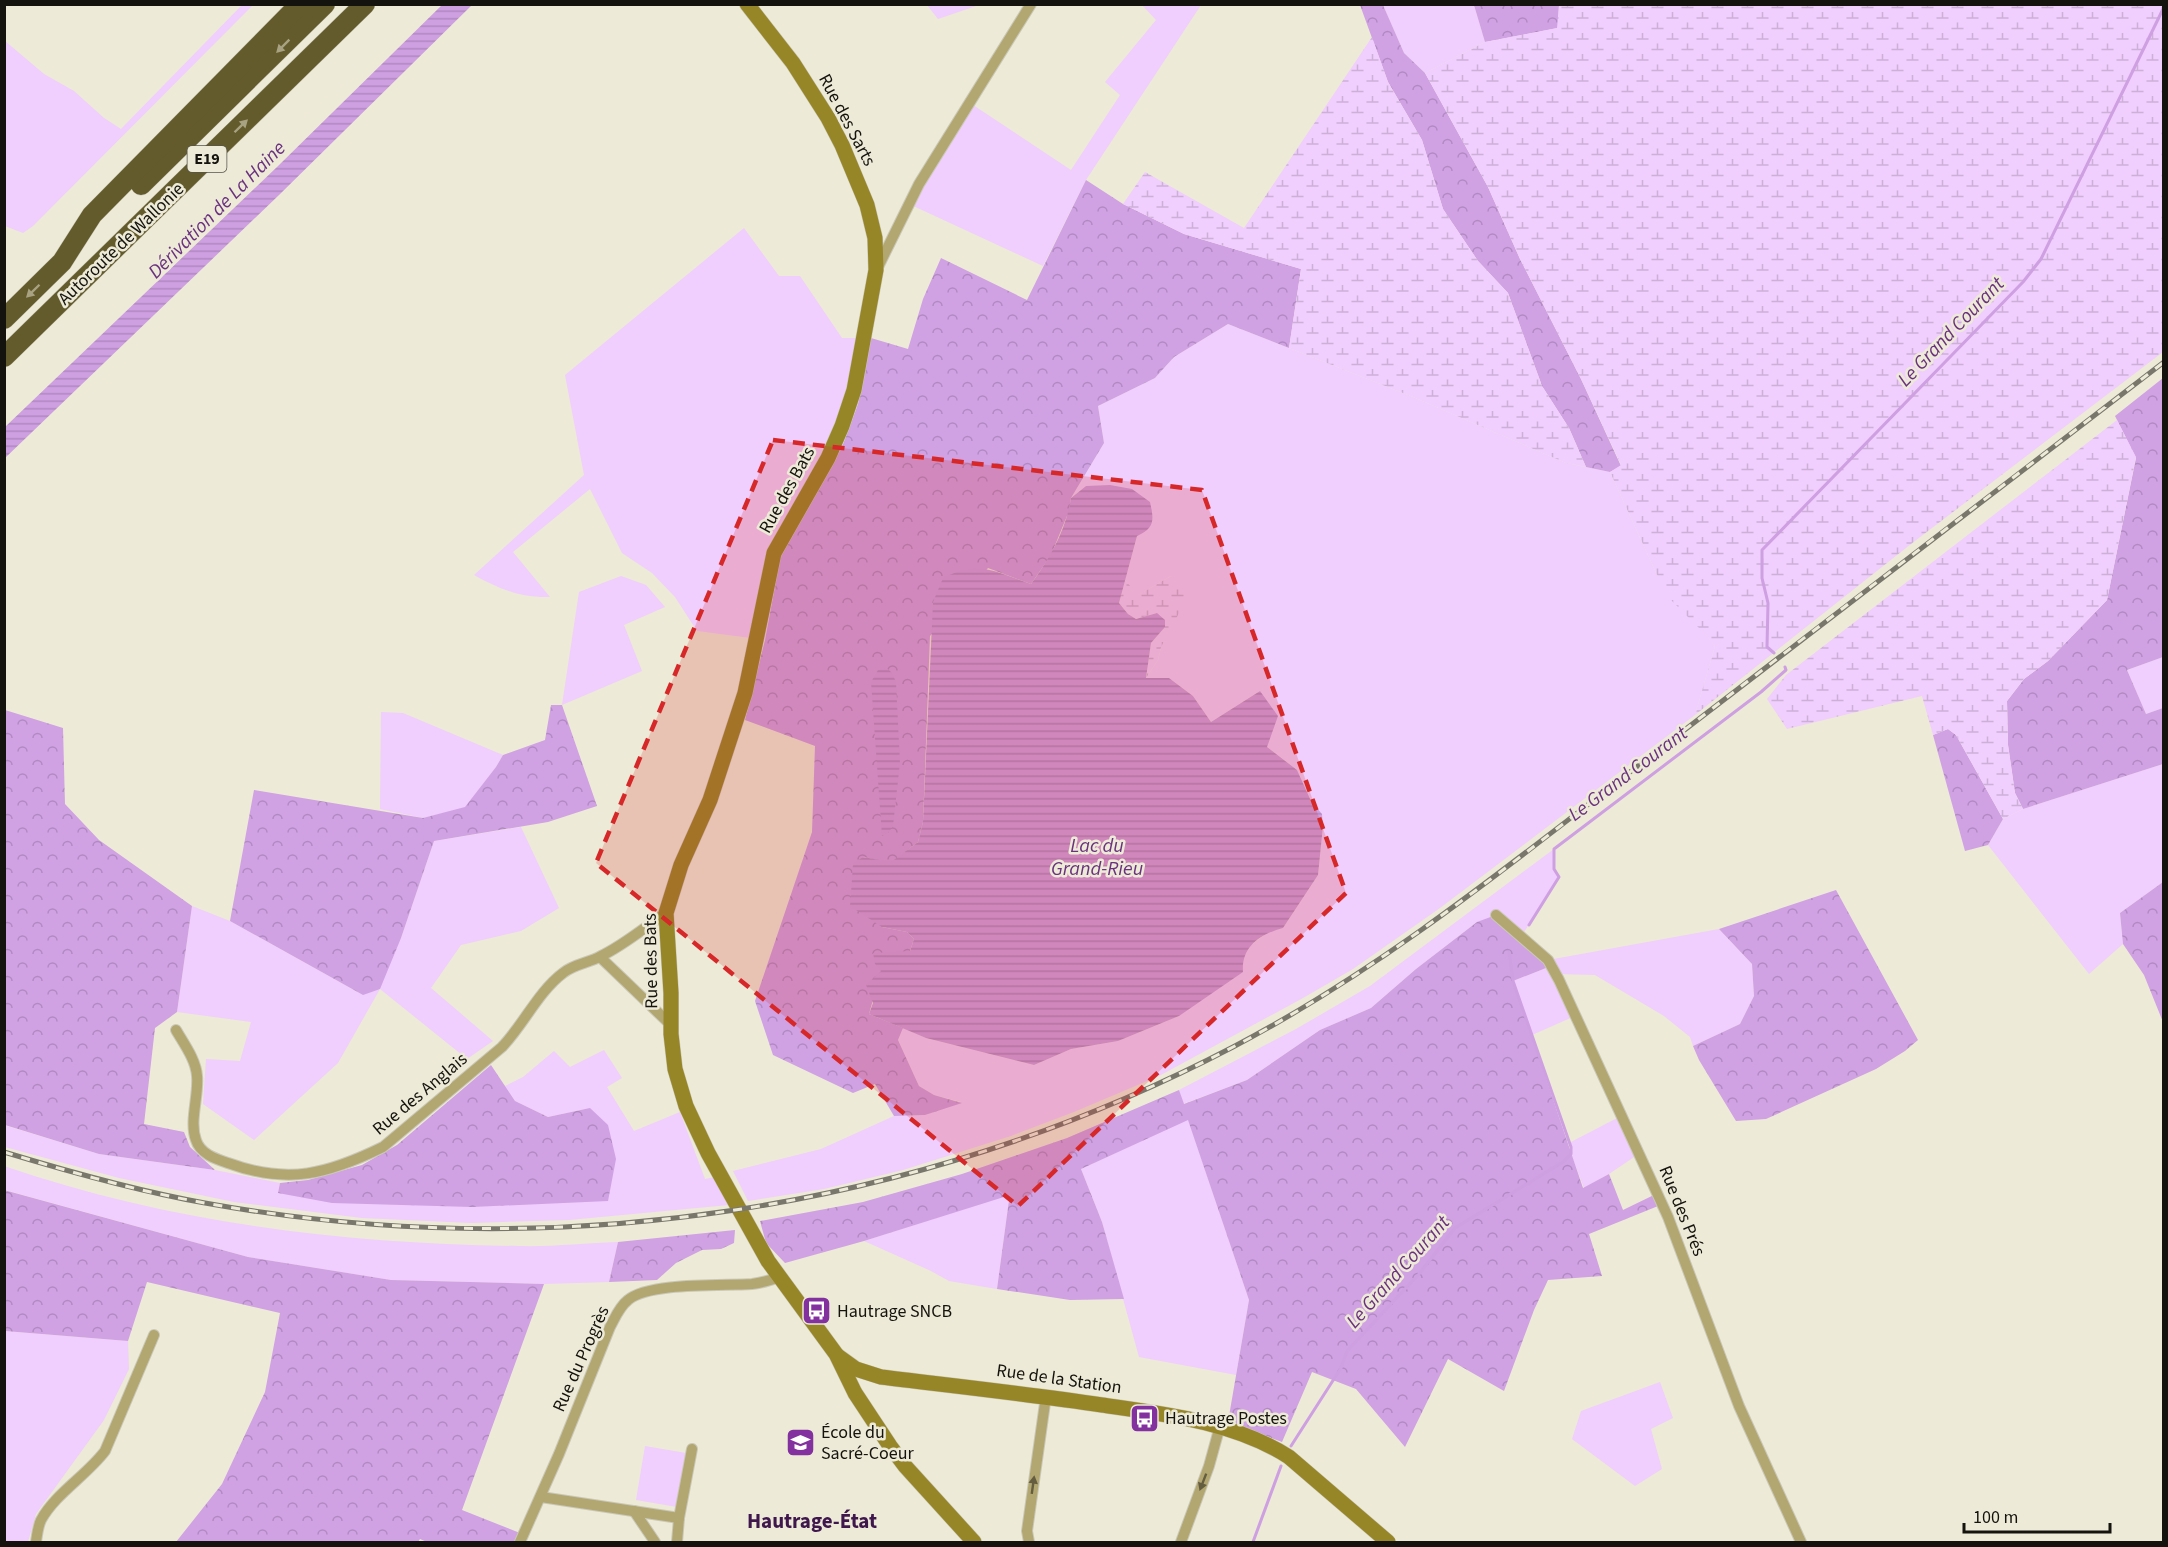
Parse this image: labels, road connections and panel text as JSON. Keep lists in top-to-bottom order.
{
  "streets": {
    "highway": ["E19", "Autoroute de Wallonie"],
    "street": [
      "Rue des Sarts",
      "Rue des Bats",
      "Rue des Anglais",
      "Rue des Prés",
      "Rue du Progrès",
      "Rue de la Station"
    ]
  },
  "crossings": [
    ["Rue des Sarts", "Rue des Bats"],
    ["E19", "Autoroute de Wallonie"],
    ["Rue des Bats", "Rue des Anglais"],
    ["Rue des Bats", "Rue du Progrès"],
    ["Rue des Bats", "Rue de la Station"]
  ],
  "districts": ["Hautrage-État"],
  "water": ["Dérivation de La Haine", "Le Grand Courant", "Lac du Grand-Rieu"],
  "places": {
    "bus stop": ["Hautrage SNCB", "Hautrage Postes"],
    "school or university": ["École du Sacré-Coeur"]
  },
  "scale_bar": "100 m"
}
